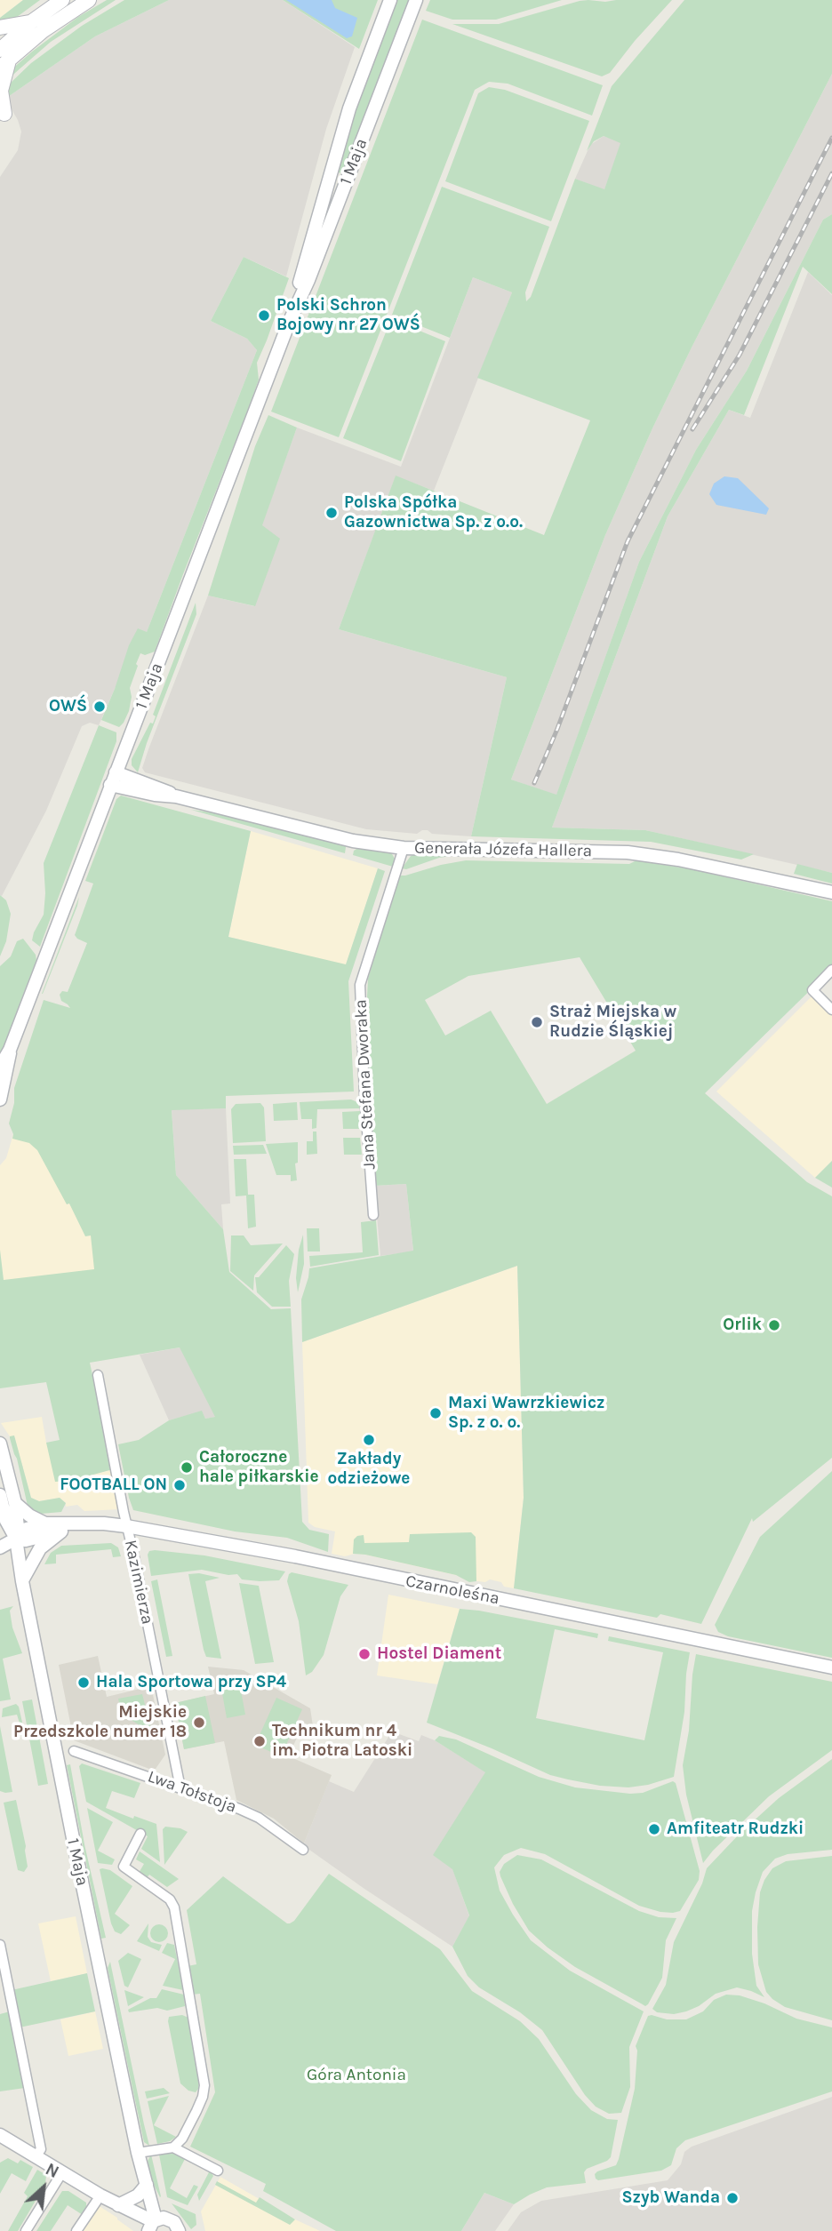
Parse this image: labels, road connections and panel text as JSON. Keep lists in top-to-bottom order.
{
  "streets": {
    "street": [
      "1 Maja",
      "Generała Józefa Hallera",
      "Jana Stefana Dworaka",
      "Kazimierza",
      "Czarnoleśna",
      "Lwa Tołstoja"
    ]
  },
  "crossings": [
    ["1 Maja", "Generała Józefa Hallera"],
    ["1 Maja", "Czarnoleśna"],
    ["Generała Józefa Hallera", "Jana Stefana Dworaka"],
    ["Kazimierza", "Czarnoleśna"],
    ["Kazimierza", "Lwa Tołstoja"]
  ],
  "parks": ["Góra Antonia"],
  "places": [
    "Polski Schron Bojowy nr 27 OWŚ",
    "Polska Spółka Gazownictwa Sp. z o.o.",
    "OWŚ",
    "Straż Miejska w Rudzie Śląskiej",
    "Orlik",
    "Maxi Wawrzkiewicz Sp. z o. o.",
    "Zakłady odzieżowe",
    "Całoroczne hale piłkarskie",
    "FOOTBALL ON",
    "Hostel Diament",
    "Hala Sportowa przy SP4",
    "Miejskie Przedszkole numer 18",
    "Technikum nr 4 im. Piotra Latoski",
    "Amfiteatr Rudzki",
    "Szyb Wanda"
  ],
  "north": "top right"
}
